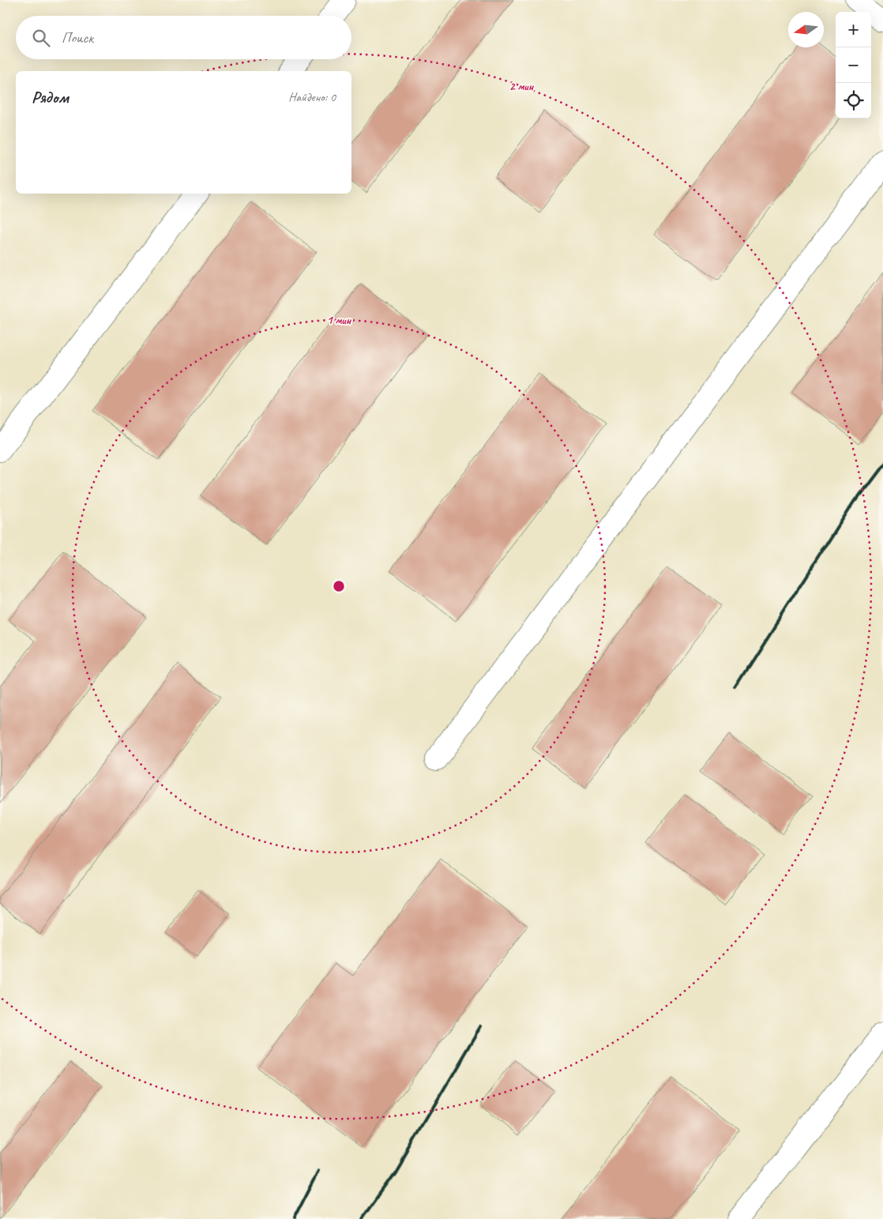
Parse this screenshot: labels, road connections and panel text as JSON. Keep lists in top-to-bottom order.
{
  "north": "left",
  "page": {
    "map_buttons": ["+", "−"],
    "search": "Поиск",
    "heading": ["Рядом", "Найдено: 0"]
  },
  "rings": ["2 мин", "1 мин"]
}
